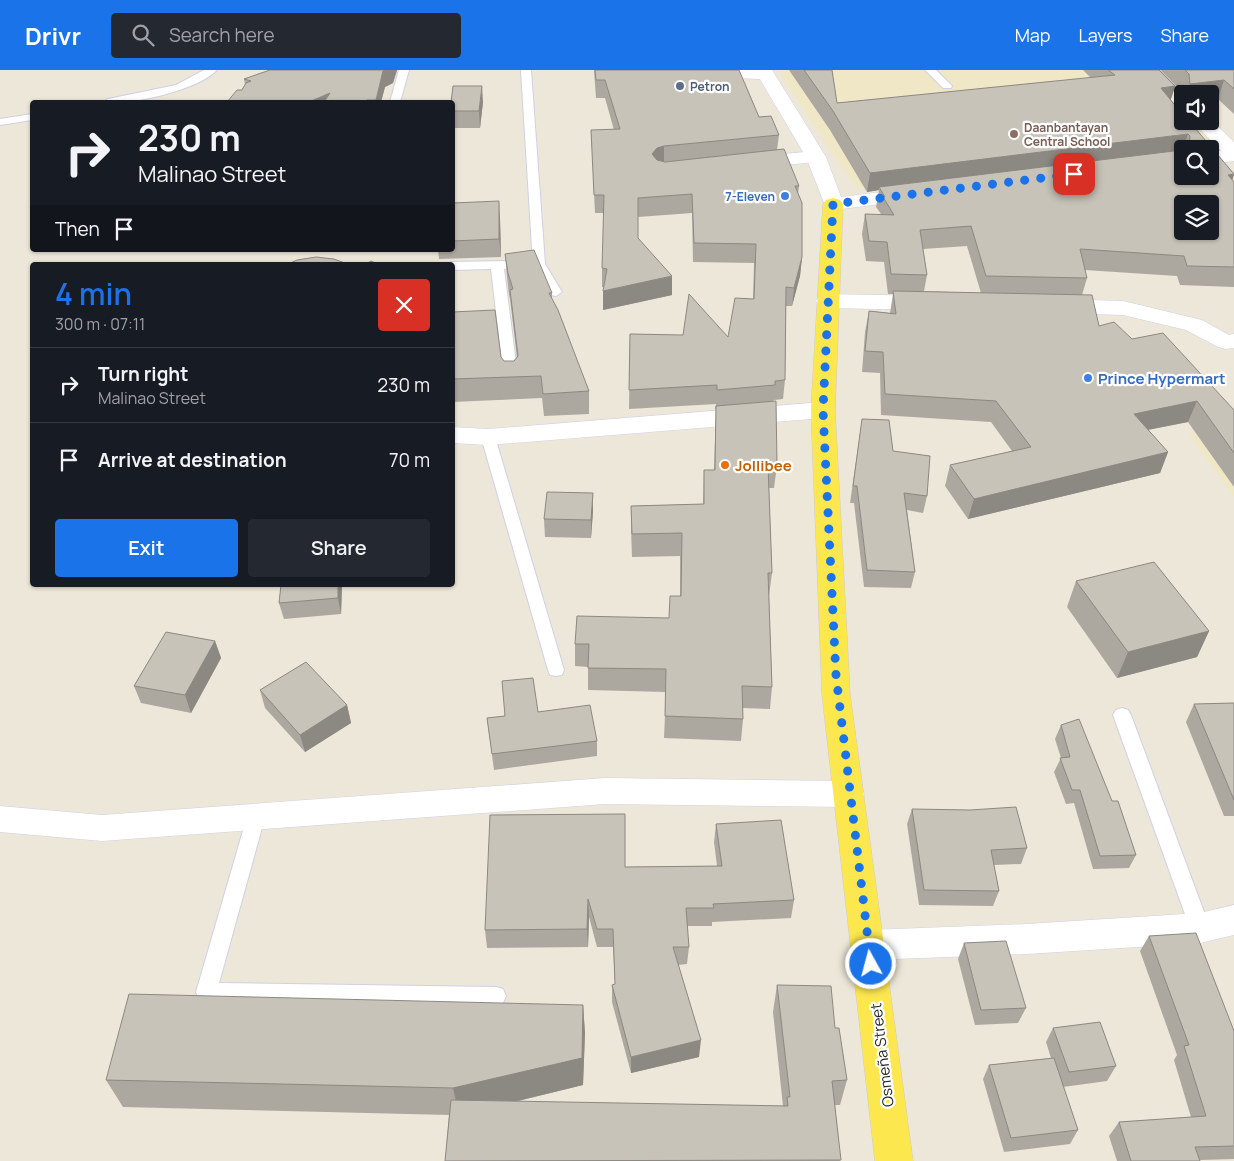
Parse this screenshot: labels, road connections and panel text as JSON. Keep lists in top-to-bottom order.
{
  "streets": {
    "main road": ["Osmeña Street"]
  },
  "places": [
    "Petron",
    "Daanbantayan Central School",
    "7-Eleven",
    "Prince Hypermart",
    "Jollibee"
  ],
  "page": {
    "header": "Drivr",
    "search": "Search here",
    "nav": ["Map", "Layers", "Share"],
    "turn": ["230 m", "Malinao Street"],
    "then": "Then",
    "heading": ["4 min", "300 m · 07:11"],
    "list": [
      {
        "name": "Turn right",
        "note": "Malinao Street",
        "value": "230 m"
      },
      {
        "name": "Arrive at destination",
        "value": "70 m"
      }
    ],
    "buttons": ["Exit", "Share"]
  }
}
